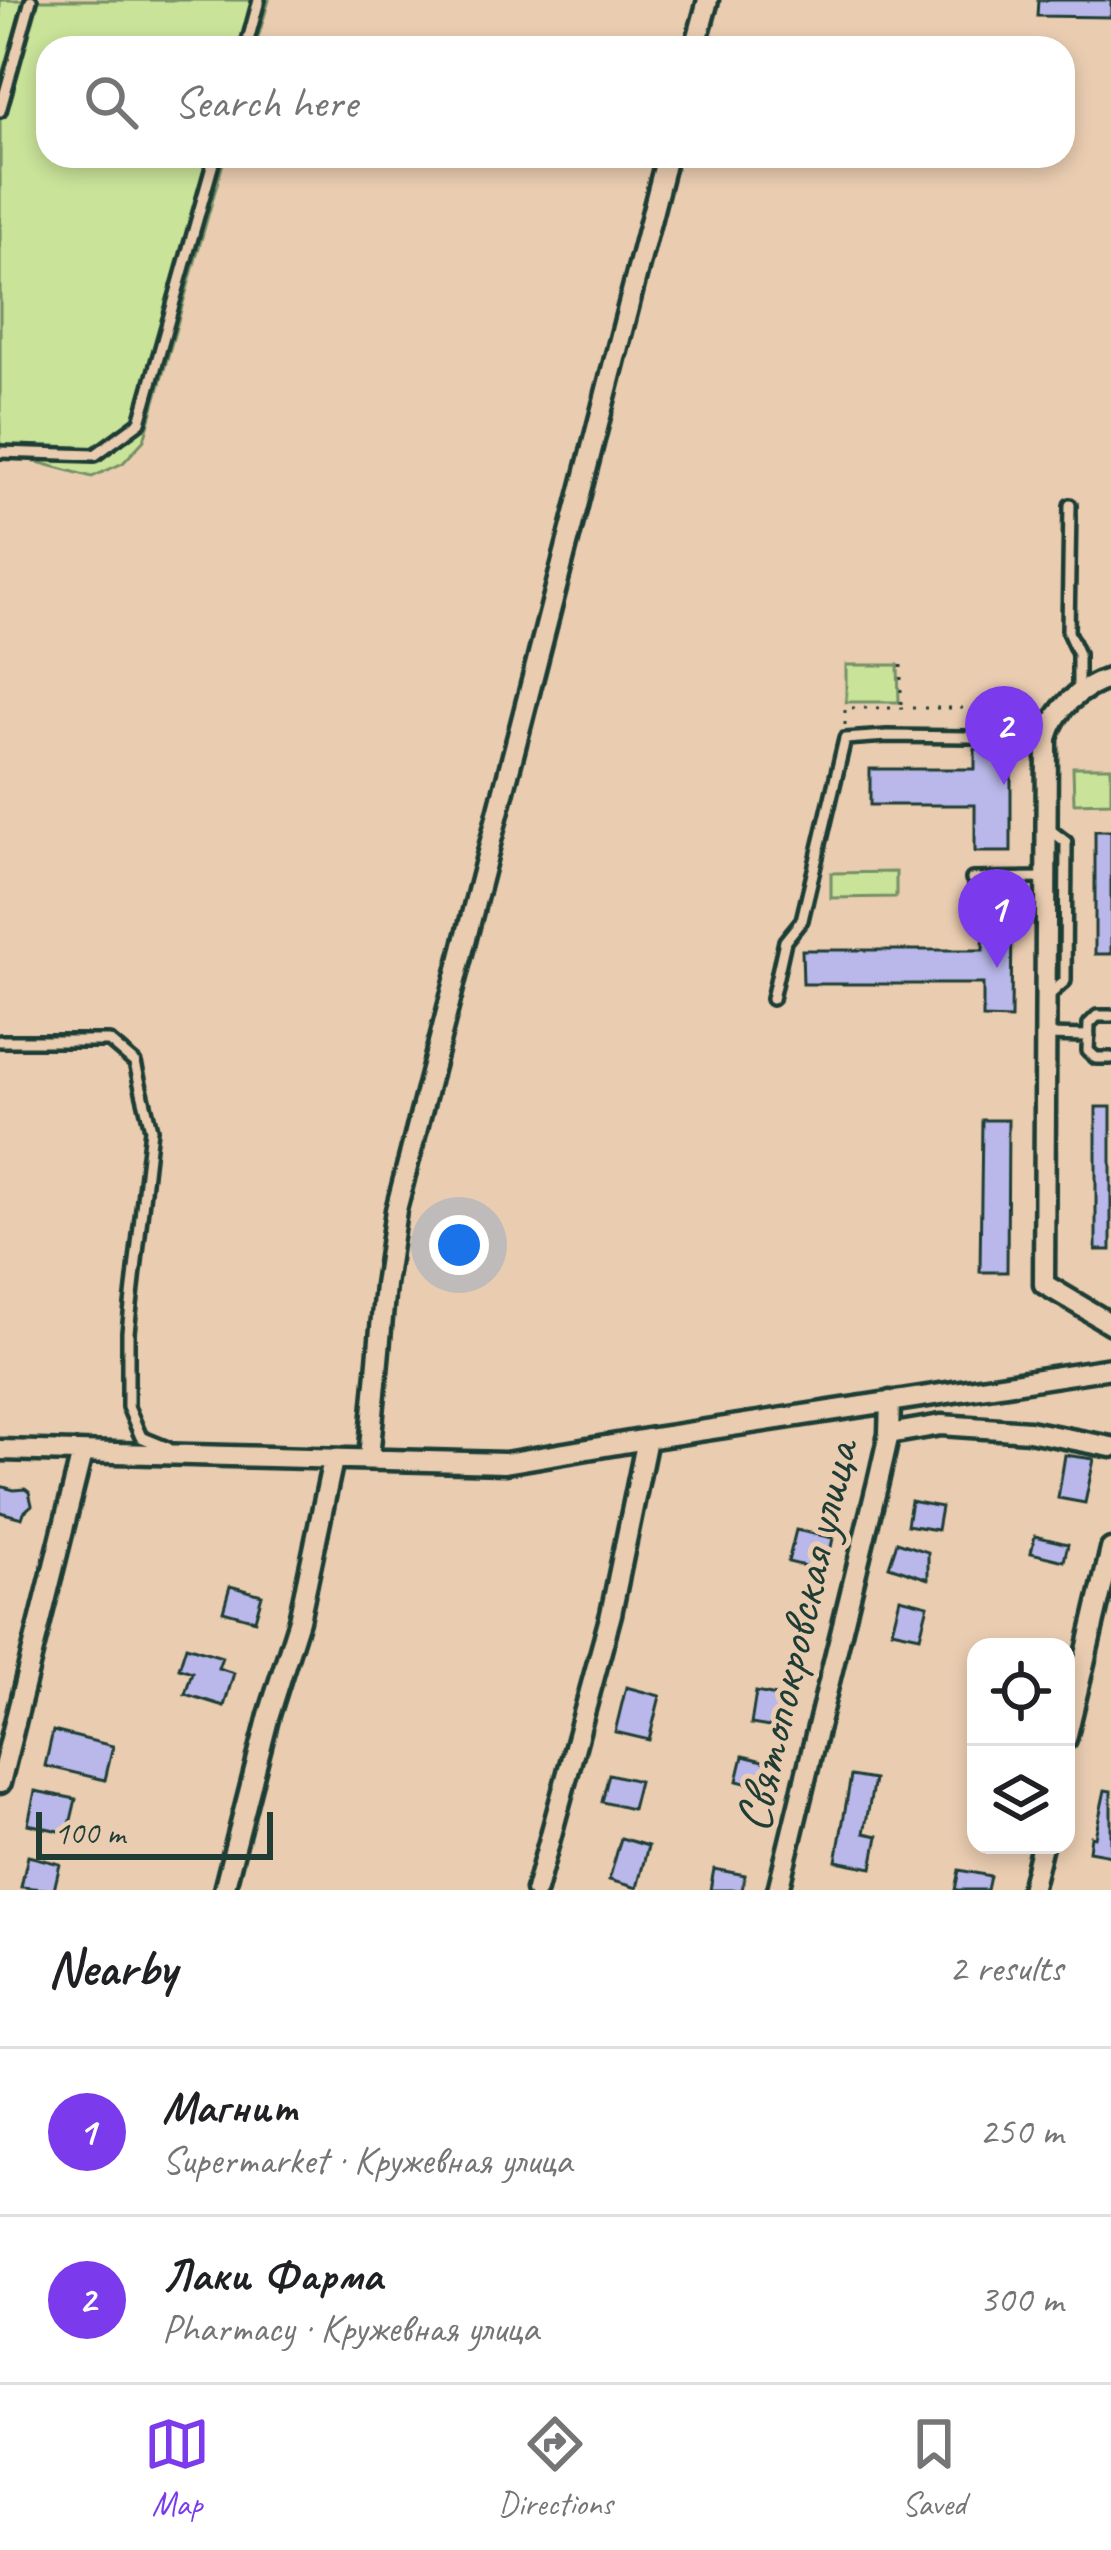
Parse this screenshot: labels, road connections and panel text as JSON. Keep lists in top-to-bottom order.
{
  "streets": {
    "street": ["Святопокровская улица"]
  },
  "scale_bar": "100 m",
  "page": {
    "search": "Search here",
    "pins": ["2", "1"],
    "scale": "100 m",
    "heading": ["Nearby", "2 results"],
    "list": [
      {
        "mark": "1",
        "name": "Магнит",
        "note": "Supermarket · Кружевная улица",
        "value": "250 m"
      },
      {
        "mark": "2",
        "name": "Лаки Фарма",
        "note": "Pharmacy · Кружевная улица",
        "value": "300 m"
      }
    ],
    "nav": ["Map", "Directions", "Saved"]
  }
}
